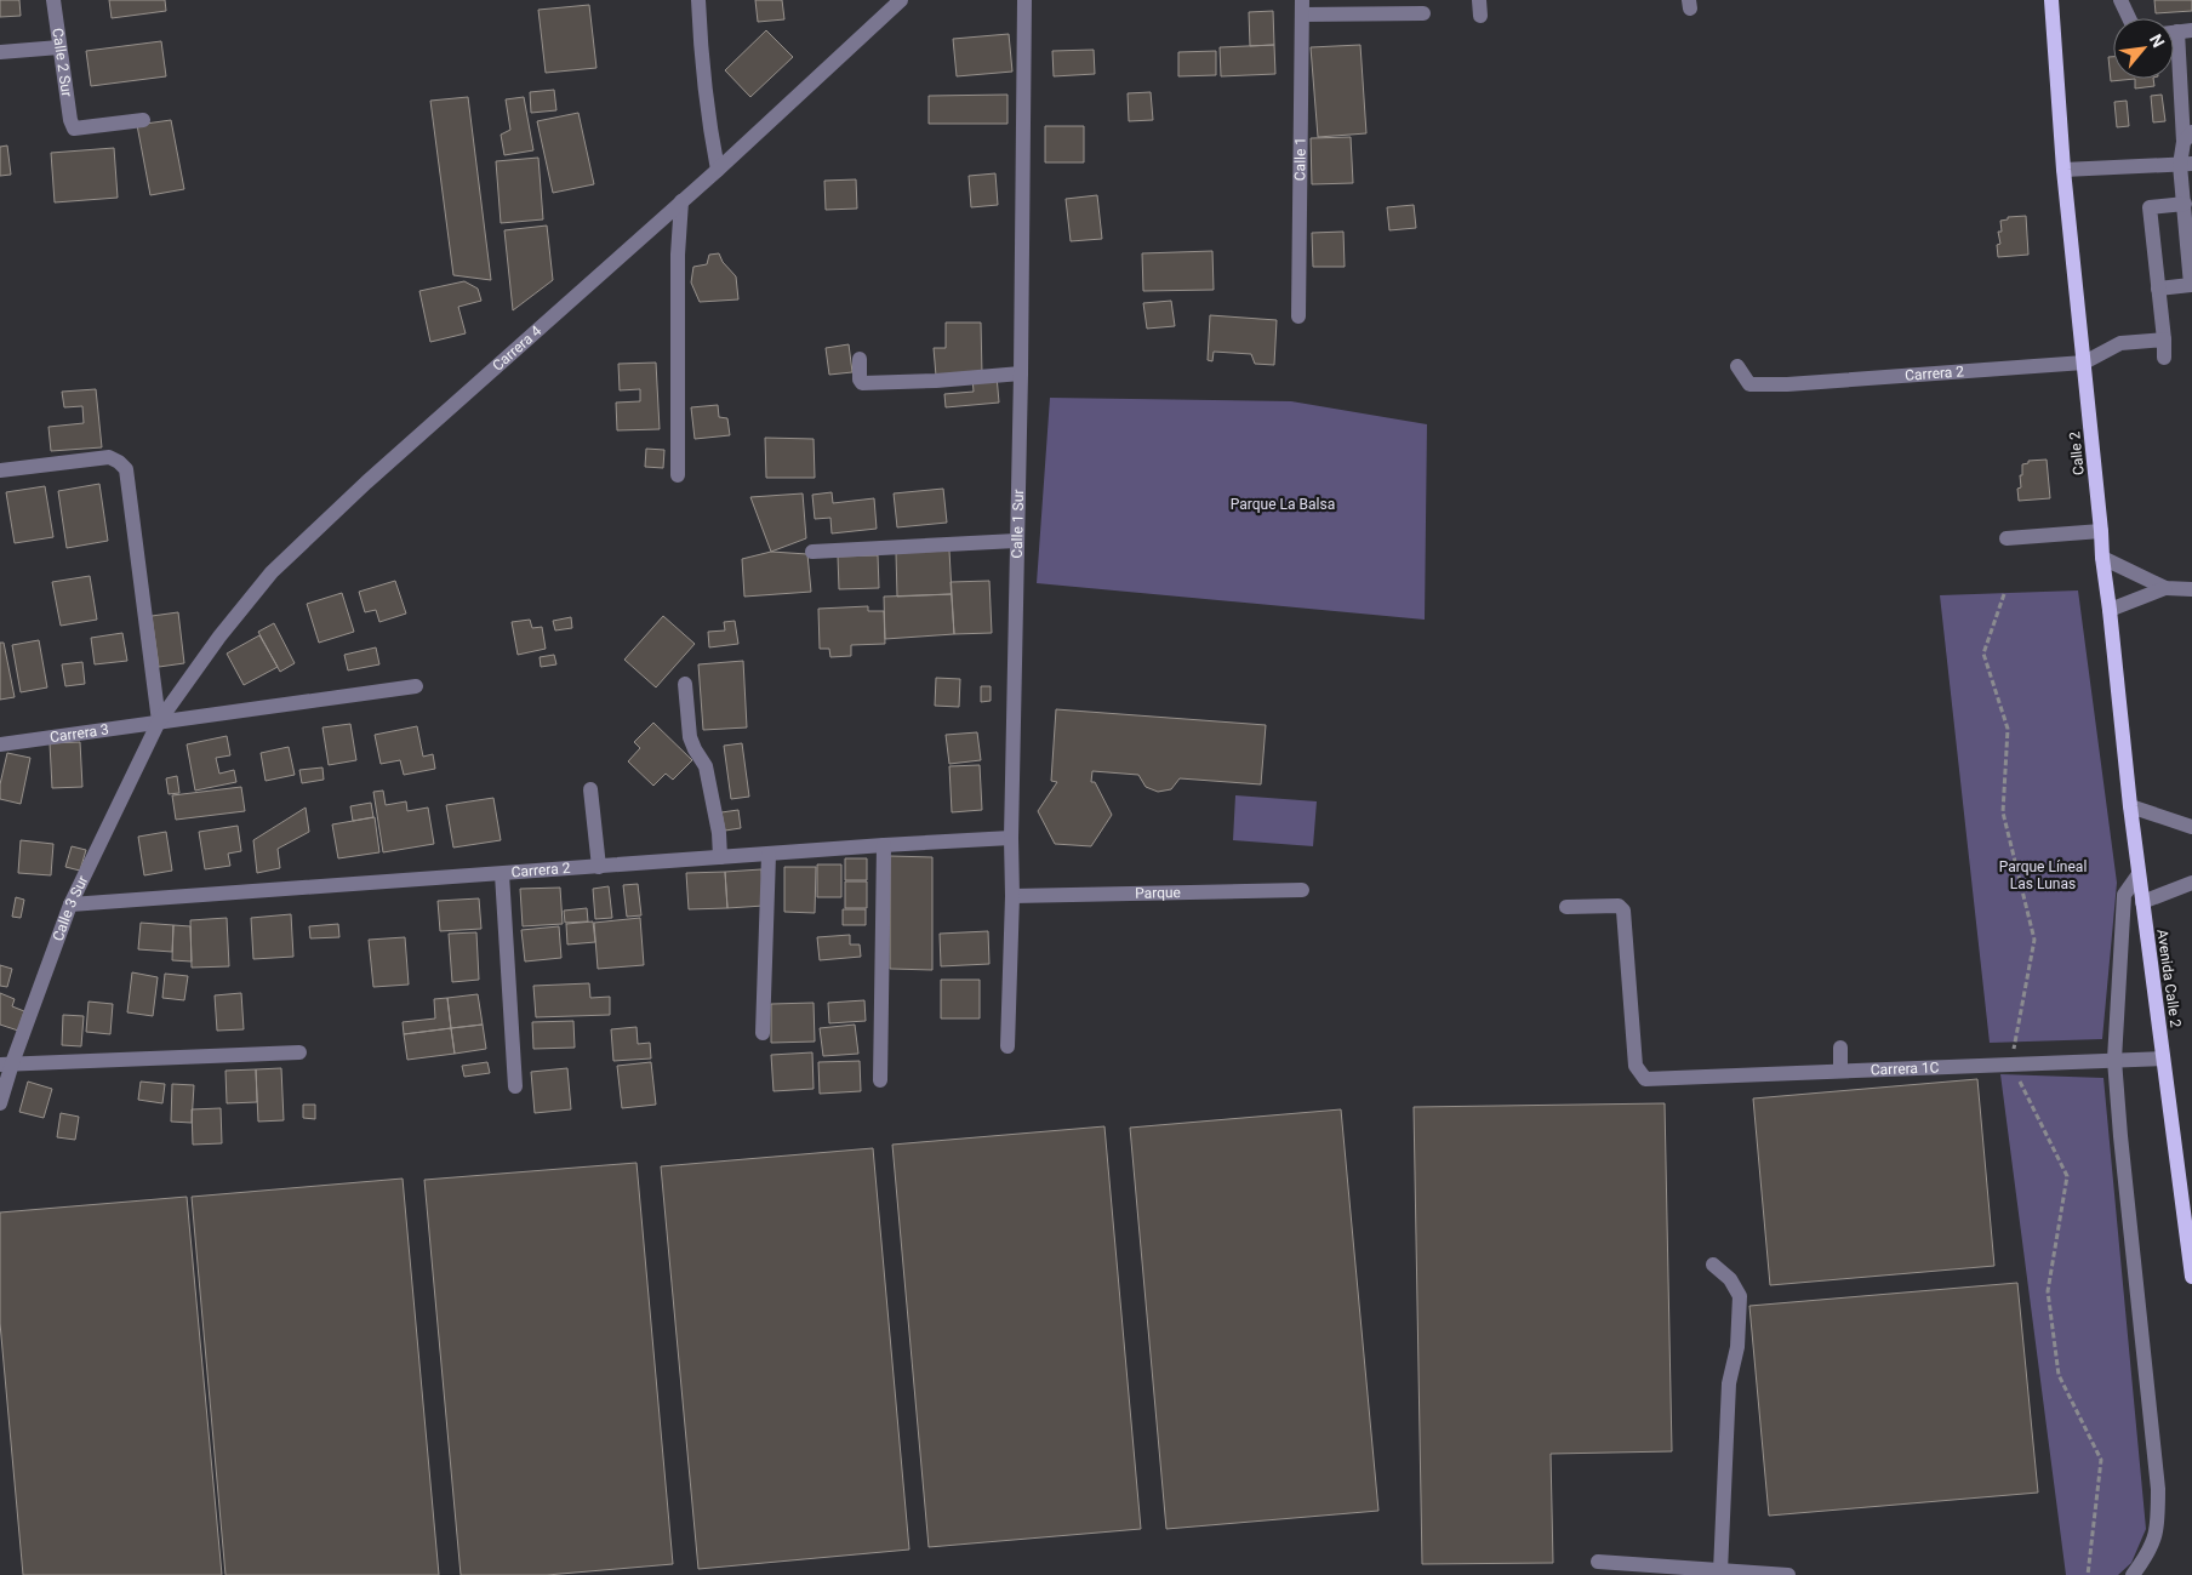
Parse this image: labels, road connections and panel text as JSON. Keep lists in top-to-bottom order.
{
  "streets": {
    "main road": ["Calle 2", "Avenida Calle 2"],
    "street": [
      "Calle 2 Sur",
      "Calle 1",
      "Carrera 4",
      "Carrera 2",
      "Calle 1 Sur",
      "Carrera 3",
      "Parque",
      "Calle 3 Sur",
      "Carrera 1C"
    ]
  },
  "crossings": [
    ["Carrera 4", "Carrera 3"],
    ["Carrera 4", "Calle 3 Sur"],
    ["Carrera 2", "Calle 2"],
    ["Carrera 2", "Calle 1 Sur"],
    ["Carrera 2", "Calle 3 Sur"],
    ["Calle 2", "Avenida Calle 2"],
    ["Calle 1 Sur", "Parque"],
    ["Carrera 3", "Calle 3 Sur"],
    ["Avenida Calle 2", "Carrera 1C"]
  ],
  "parks": ["Parque La Balsa", "Parque Líneal Las Lunas"],
  "north": "top right"
}
